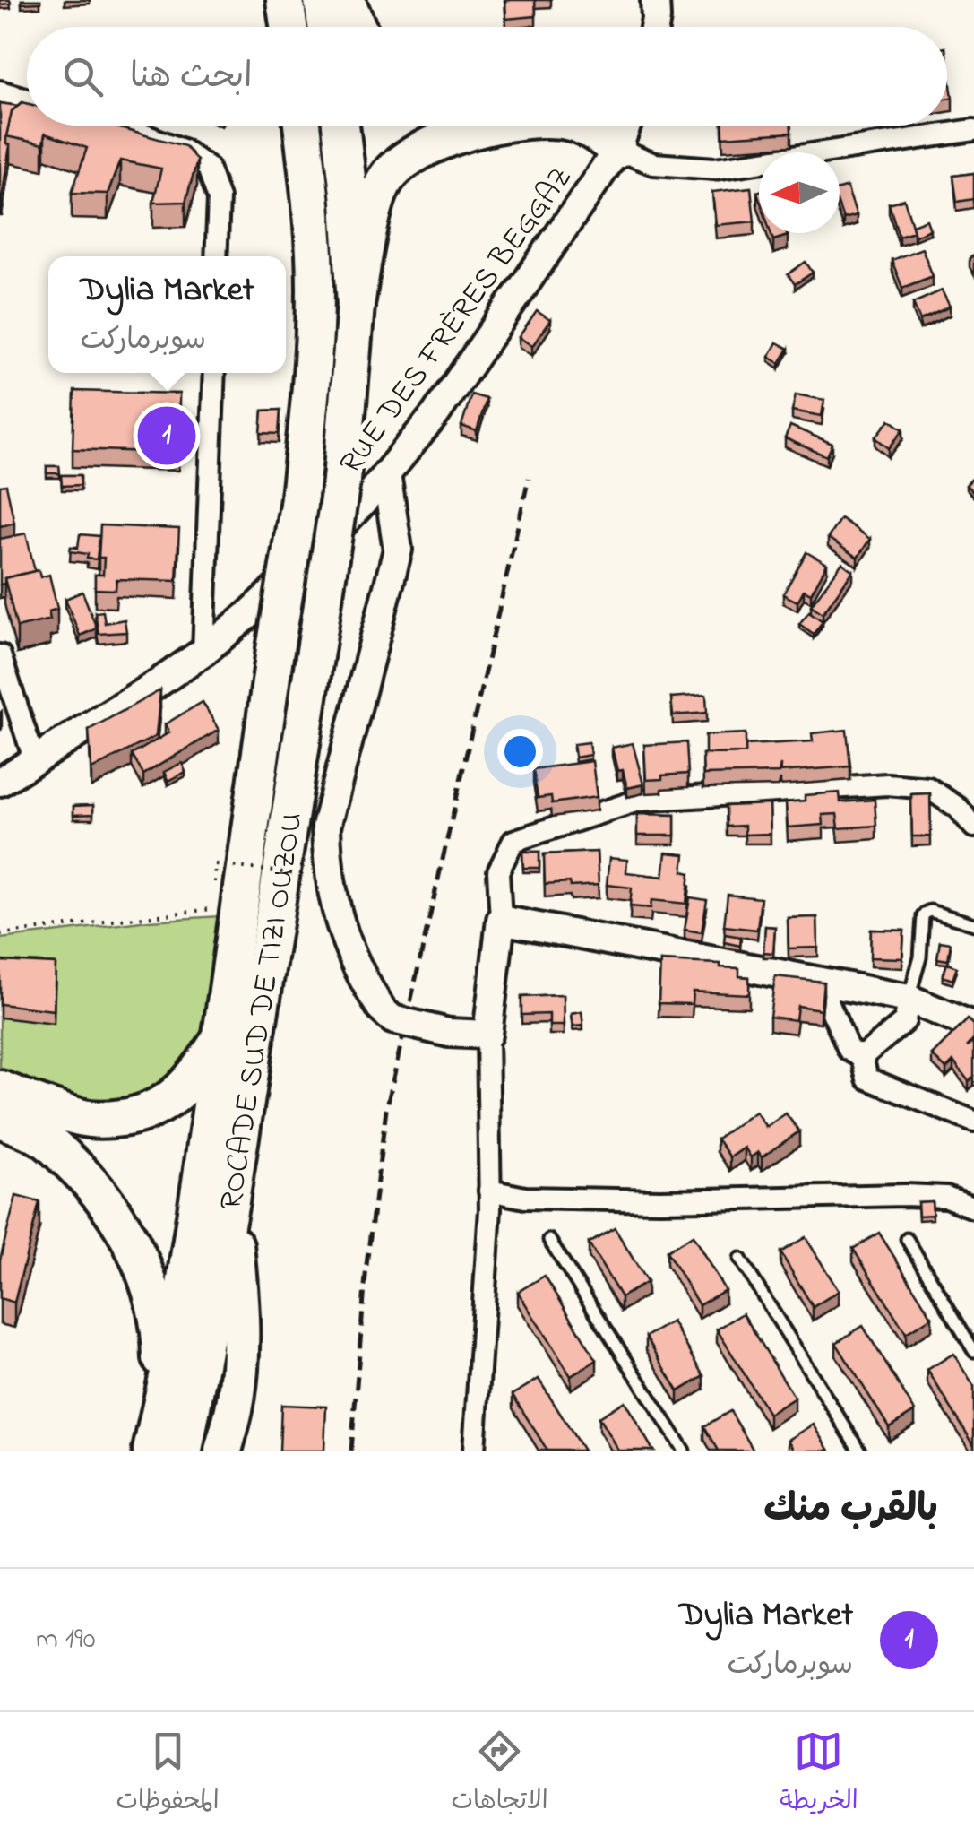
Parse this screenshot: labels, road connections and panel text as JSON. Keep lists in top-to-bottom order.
{
  "streets": {
    "highway": ["ROCADE SUD DE TIZI OUZOU"],
    "street": ["RUE DES FRÈRES BEGGAZ"]
  },
  "north": "left",
  "page": {
    "search": "ابحث هنا",
    "popup": ["Dylia Market", "سوبرماركت"],
    "pins": "1",
    "heading": "بالقرب منك",
    "list": [
      {
        "mark": "1",
        "name": "Dylia Market",
        "note": "سوبرماركت",
        "value": "190 m"
      }
    ],
    "nav": ["الخريطة", "الاتجاهات", "المحفوظات"]
  }
}
